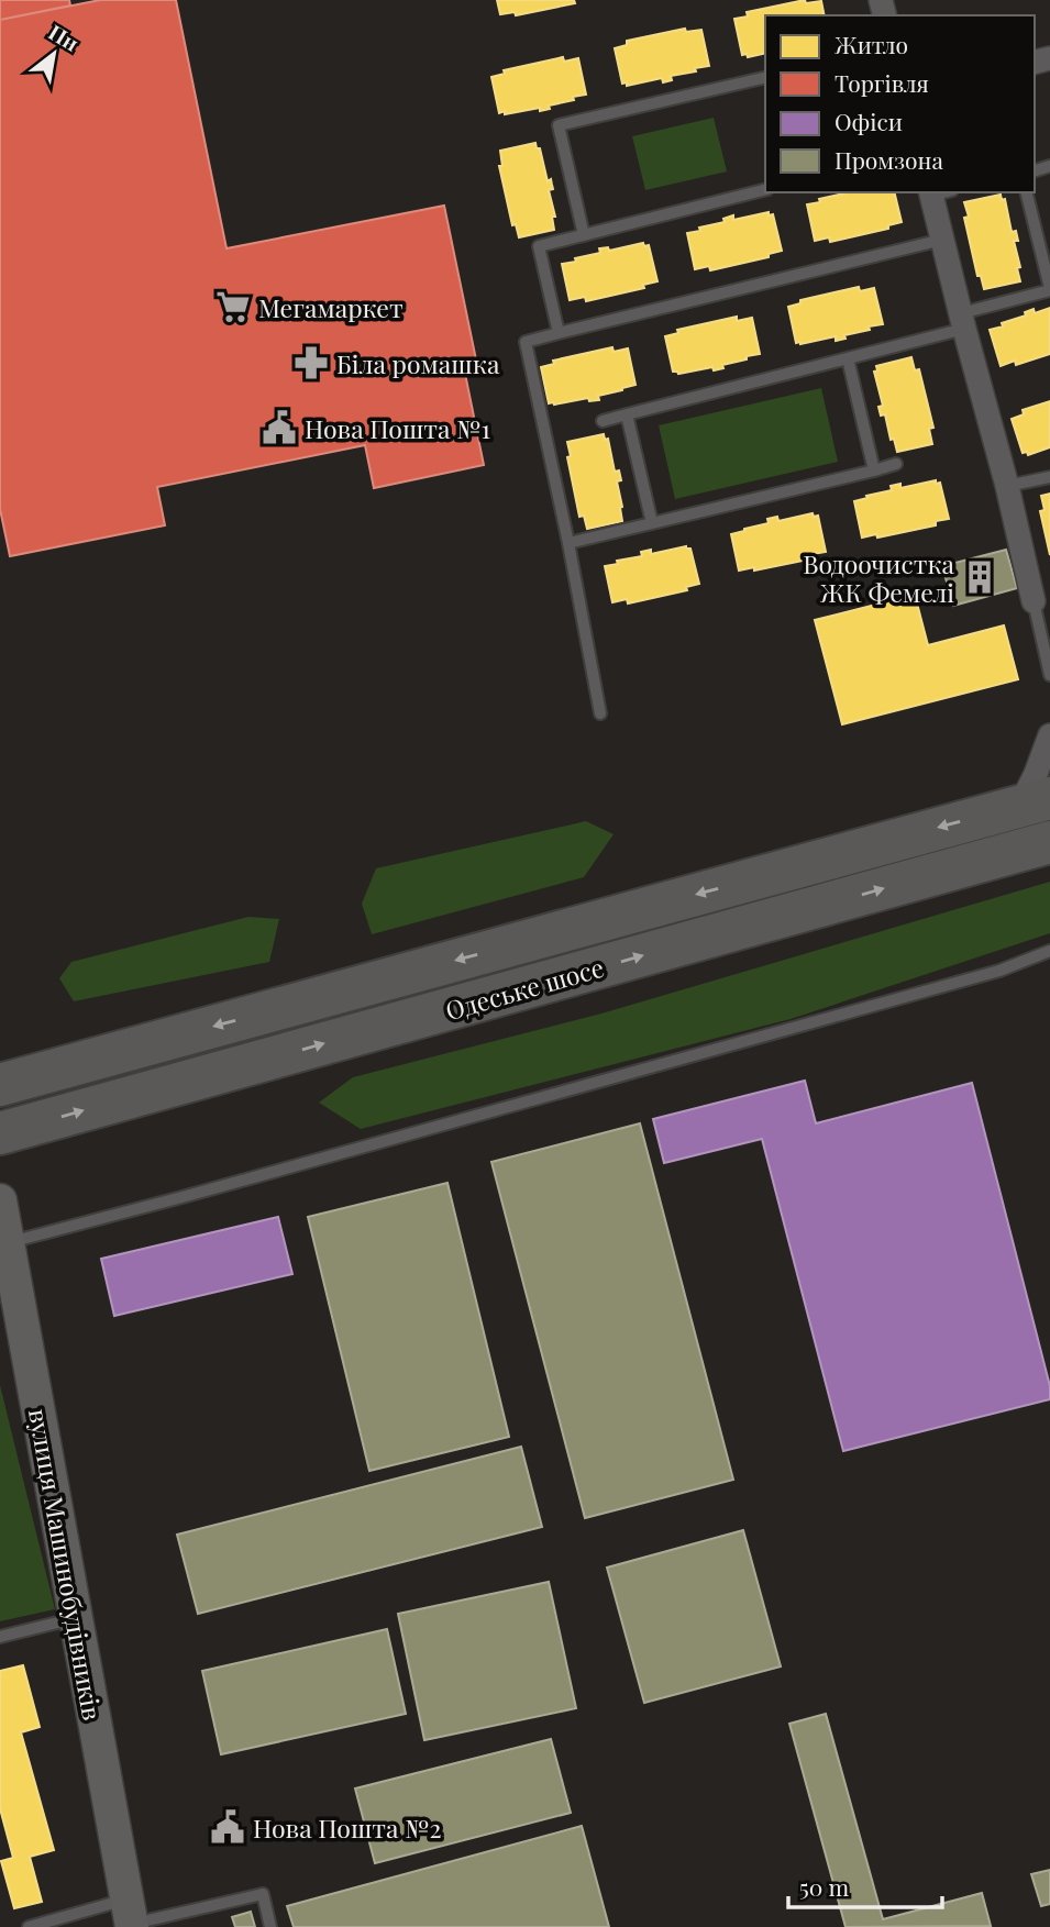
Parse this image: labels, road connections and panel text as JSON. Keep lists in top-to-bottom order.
{
  "streets": {
    "highway": ["Одеське шосе"],
    "street": ["вулиця Машинобудівників"]
  },
  "places": {
    "supermarket": ["Мегамаркет"],
    "pharmacy": ["Біла ромашка"],
    "public building": ["Нова Пошта №1", "Нова Пошта №2"],
    "building": ["Водоочистка ЖК Фемелі"]
  },
  "legend": [
    "Житло",
    "Торгівля",
    "Офіси",
    "Промзона"
  ],
  "scale_bar": "50 m",
  "north": "top right"
}
